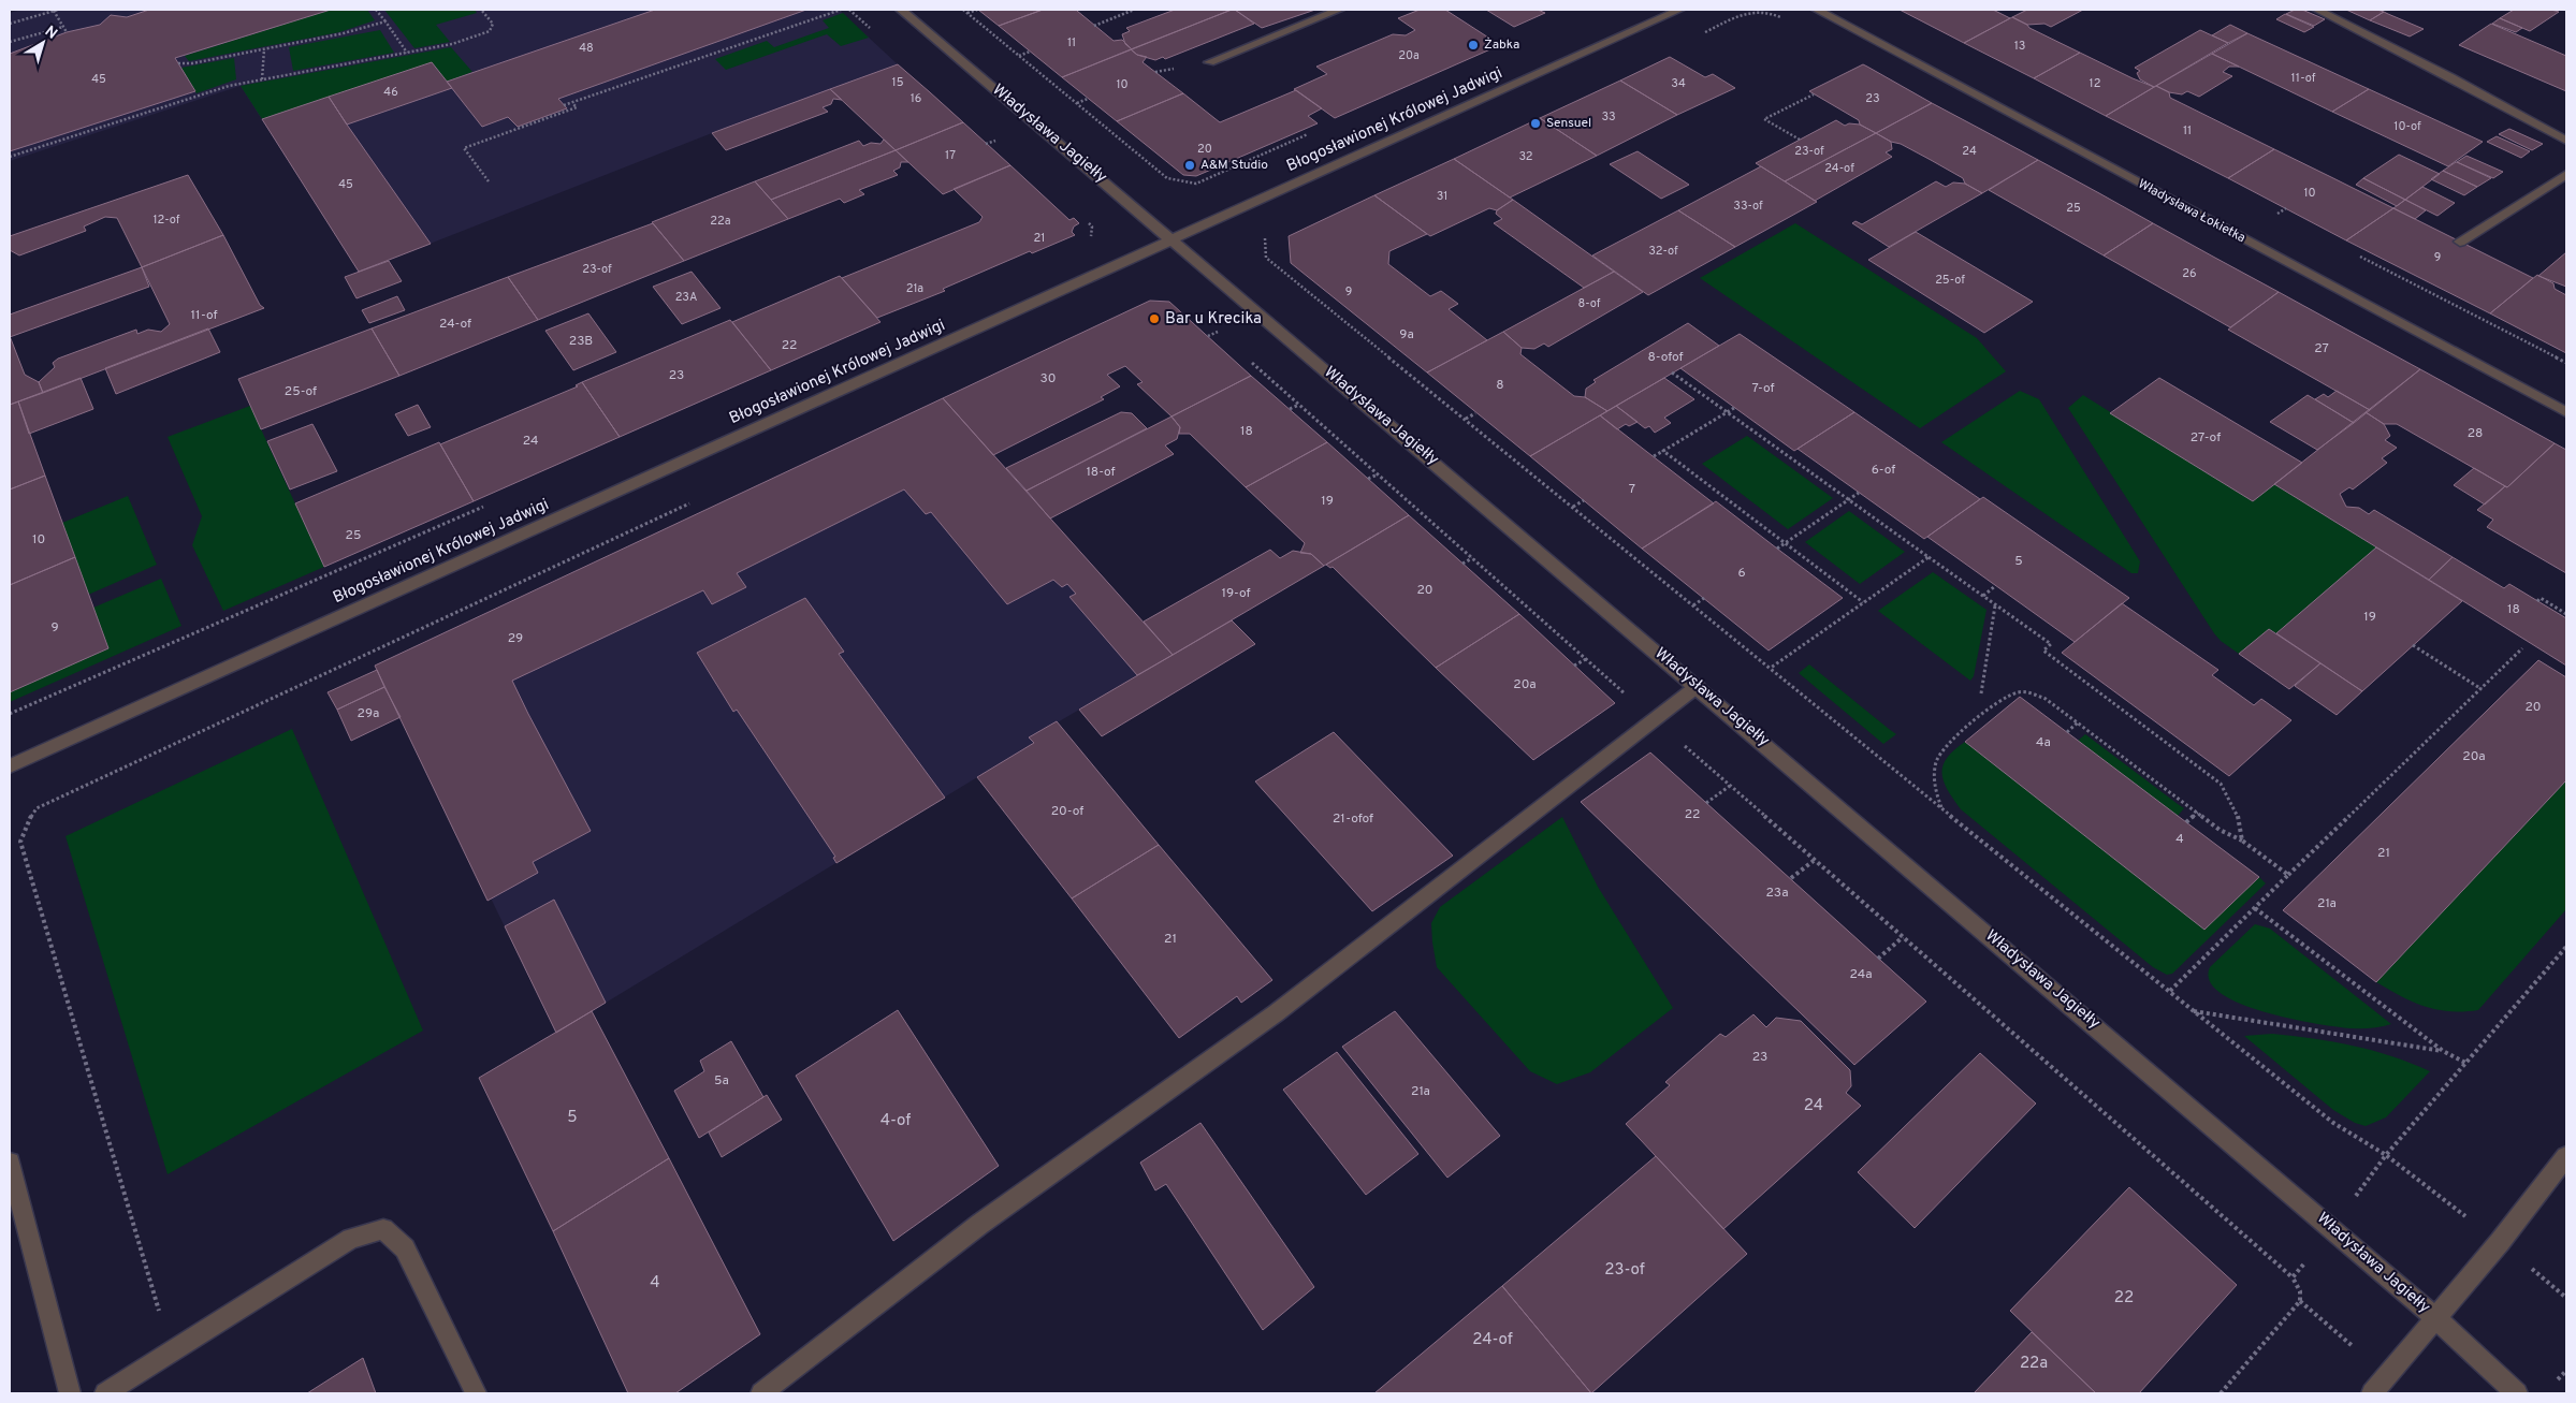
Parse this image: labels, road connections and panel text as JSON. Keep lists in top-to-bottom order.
{
  "streets": {
    "street": ["Błogosławionej Królowej Jadwigi", "Władysława Jagiełły", "Władysława Łokietka"]
  },
  "crossings": [
    ["Błogosławionej Królowej Jadwigi", "Władysława Jagiełły"]
  ],
  "places": [
    "Żabka",
    "Sensuel",
    "A&M Studio",
    "Bar u Krecika"
  ],
  "house_numbers": [
    "11",
    "13",
    "48",
    "20a",
    "11-of",
    "45",
    "15",
    "34",
    "12",
    "10",
    "46",
    "16",
    "23",
    "33",
    "10-of",
    "11",
    "20",
    "23-of",
    "24",
    "17",
    "32",
    "24-of",
    "45",
    "10",
    "31",
    "33-of",
    "25",
    "12-of",
    "22a",
    "21",
    "32-of",
    "9",
    "23-of",
    "26",
    "25-of",
    "21a",
    "9",
    "23A",
    "8-of",
    "11-of",
    "24-of",
    "9a",
    "23B",
    "22",
    "27",
    "8-ofof",
    "23",
    "30",
    "8",
    "7-of",
    "25-of",
    "18",
    "28",
    "27-of",
    "24",
    "6-of",
    "18-of",
    "7",
    "19",
    "25",
    "10",
    "5",
    "6",
    "20",
    "19-of",
    "18",
    "19",
    "9",
    "29",
    "20a",
    "20",
    "29a",
    "4a",
    "20a",
    "20-of",
    "22",
    "21-ofof",
    "4",
    "21",
    "23a",
    "21a",
    "21",
    "24a",
    "23",
    "5a",
    "21a",
    "24",
    "5",
    "4-of",
    "23-of",
    "4",
    "22",
    "24-of",
    "22a"
  ],
  "north": "top right"
}
